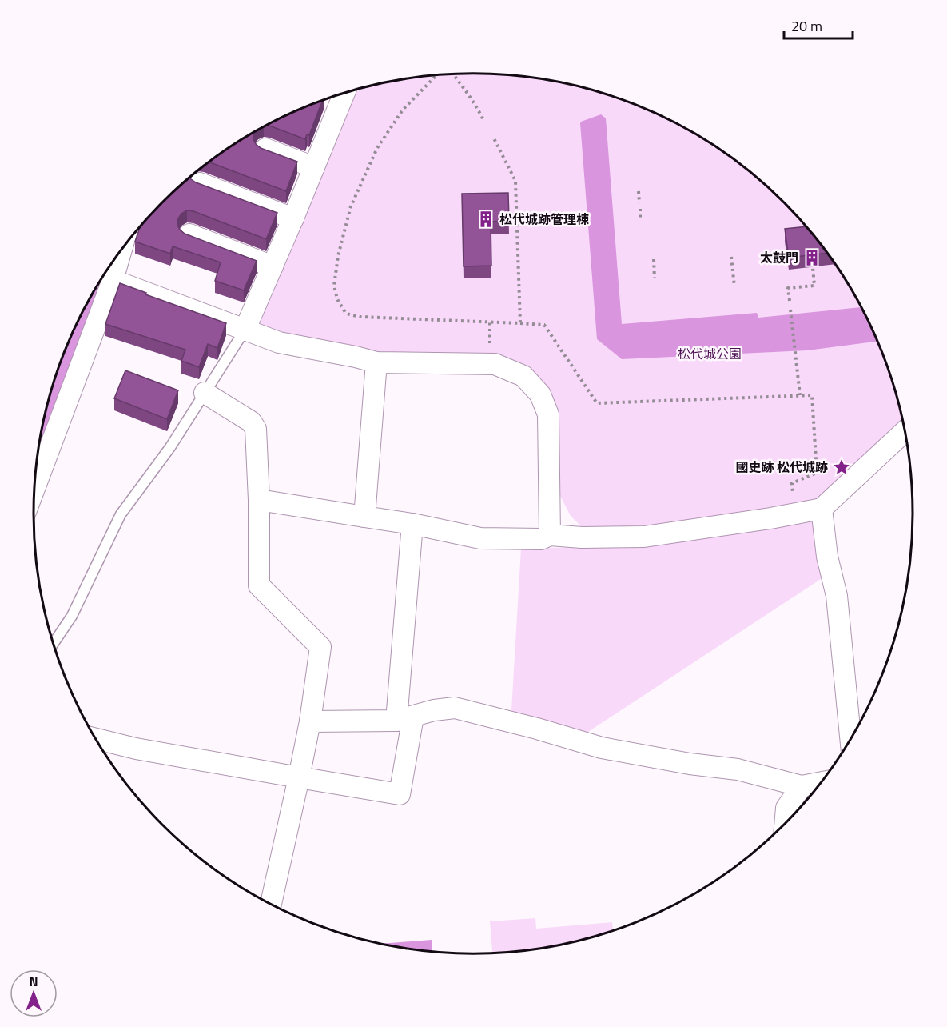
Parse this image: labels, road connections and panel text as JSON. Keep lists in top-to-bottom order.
{
  "parks": ["松代城公園"],
  "places": {
    "building": ["松代城跡管理棟", "太鼓門"],
    "place": ["國史跡 松代城跡"]
  },
  "scale_bar": "20 m",
  "north": "top"
}
